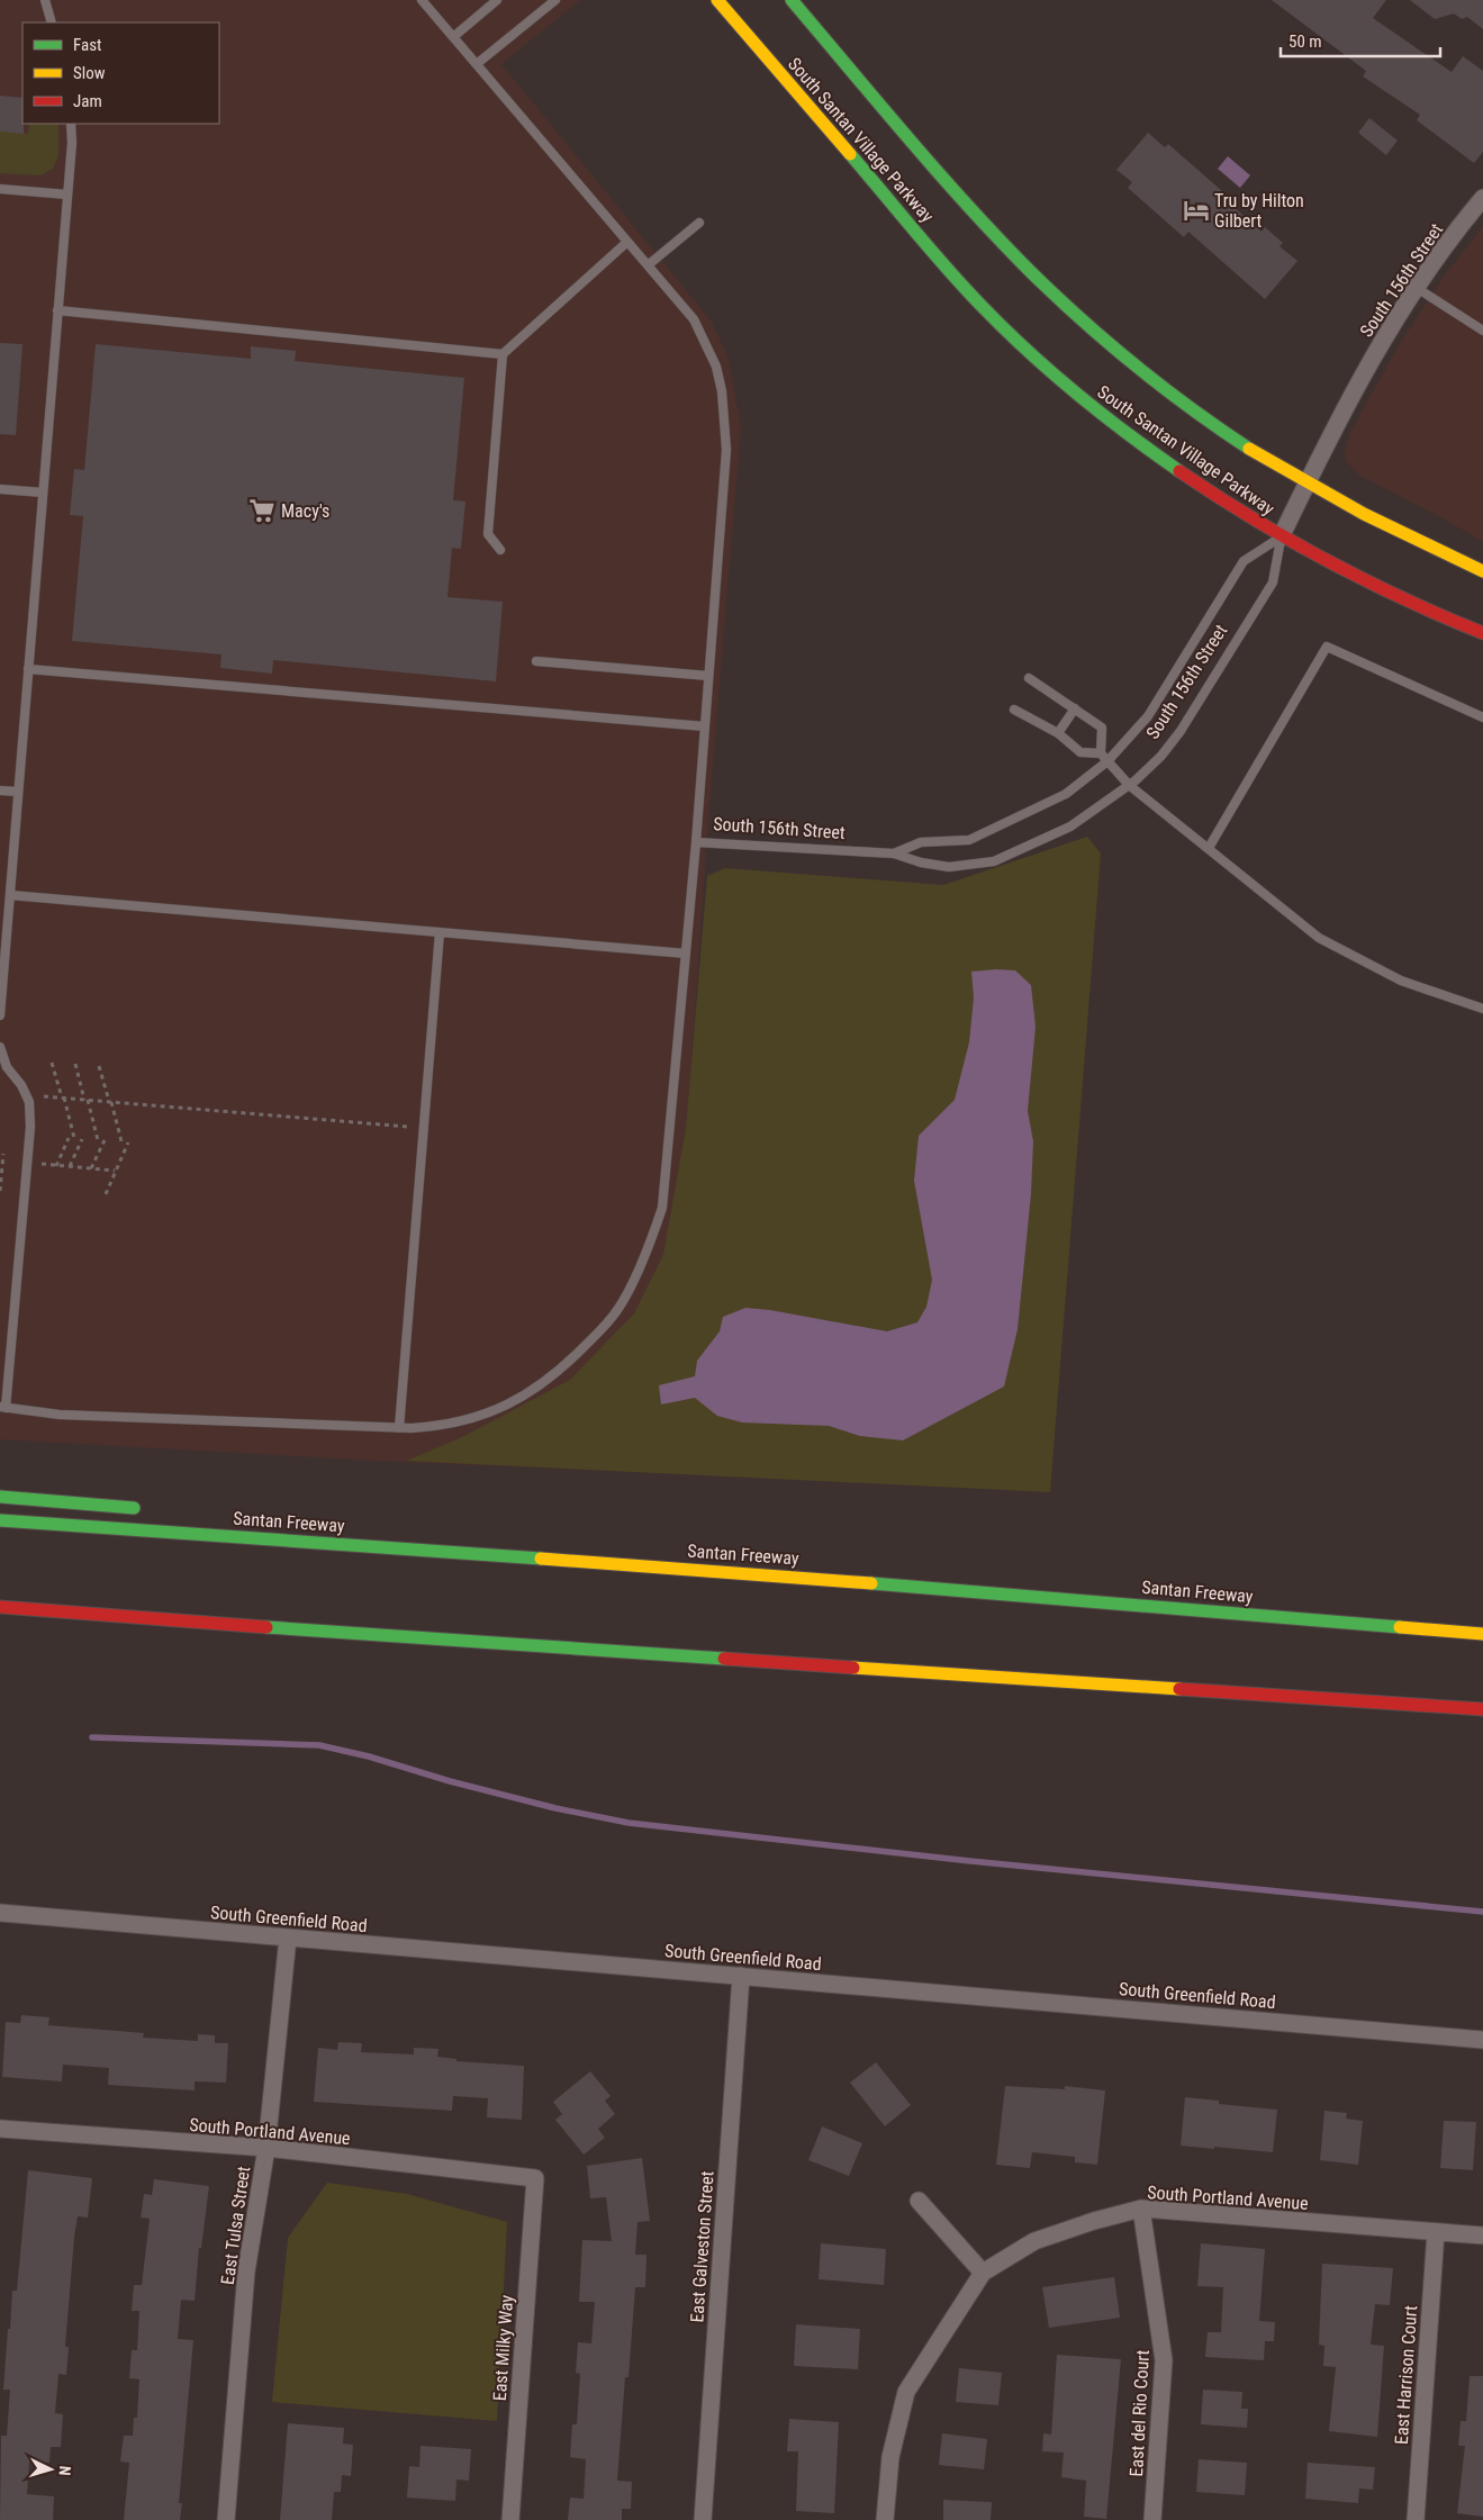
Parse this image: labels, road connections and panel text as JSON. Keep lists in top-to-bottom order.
{
  "streets": {
    "main road": ["South Santan Village Parkway", "Santan Freeway"],
    "street": [
      "South 156th Street",
      "South Greenfield Road",
      "South Portland Avenue",
      "East Tulsa Street",
      "East Galveston Street",
      "East Milky Way",
      "East Harrison Court",
      "East del Rio Court"
    ]
  },
  "crossings": [
    ["South Santan Village Parkway", "South 156th Street"],
    ["South Greenfield Road", "East Tulsa Street"],
    ["South Greenfield Road", "East Galveston Street"],
    ["South Portland Avenue", "East Tulsa Street"],
    ["South Portland Avenue", "East Milky Way"],
    ["South Portland Avenue", "East Harrison Court"],
    ["South Portland Avenue", "East del Rio Court"]
  ],
  "places": {
    "hotel": ["Tru by Hilton Gilbert"],
    "supermarket": ["Macy's"]
  },
  "legend": ["Fast", "Slow", "Jam"],
  "scale_bar": "50 m",
  "north": "right"
}
